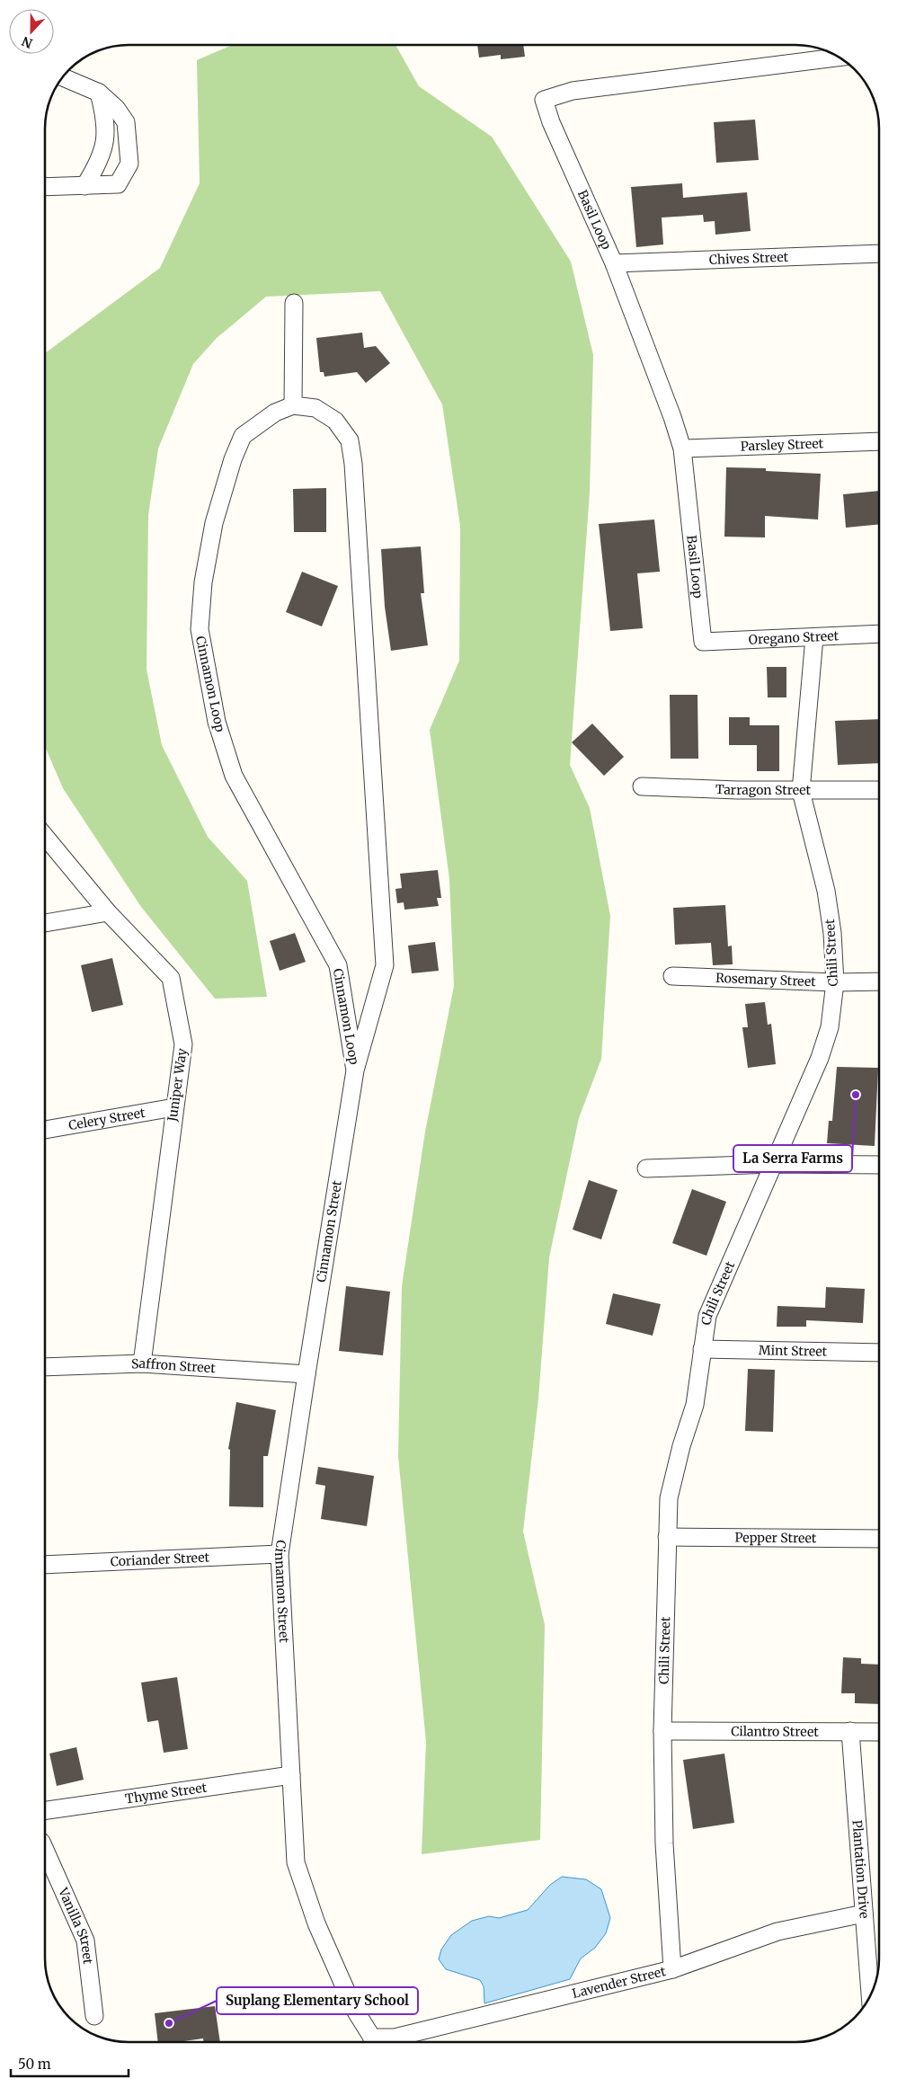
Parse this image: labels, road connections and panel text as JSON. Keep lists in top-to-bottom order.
{
  "streets": {
    "street": [
      "Basil Loop",
      "Chives Street",
      "Parsley Street",
      "Oregano Street",
      "Cinnamon Loop",
      "Tarragon Street",
      "Chili Street",
      "Rosemary Street",
      "Juniper Way",
      "Celery Street",
      "Cinnamon Street",
      "Mint Street",
      "Saffron Street",
      "Pepper Street",
      "Coriander Street",
      "Cilantro Street",
      "Thyme Street",
      "Plantation Drive",
      "Vanilla Street",
      "Lavender Street"
    ]
  },
  "crossings": [
    ["Basil Loop", "Chives Street"],
    ["Basil Loop", "Parsley Street"],
    ["Basil Loop", "Oregano Street"],
    ["Oregano Street", "Chili Street"],
    ["Cinnamon Loop", "Cinnamon Street"],
    ["Tarragon Street", "Chili Street"],
    ["Chili Street", "Rosemary Street"],
    ["Chili Street", "Mint Street"],
    ["Chili Street", "Pepper Street"],
    ["Chili Street", "Cilantro Street"],
    ["Chili Street", "Lavender Street"],
    ["Juniper Way", "Celery Street"],
    ["Juniper Way", "Saffron Street"],
    ["Cinnamon Street", "Saffron Street"],
    ["Cinnamon Street", "Coriander Street"],
    ["Cinnamon Street", "Thyme Street"],
    ["Cilantro Street", "Plantation Drive"],
    ["Plantation Drive", "Lavender Street"]
  ],
  "places": ["La Serra Farms", "Suplang Elementary School"],
  "scale_bar": "50 m",
  "north": "bottom"
}
